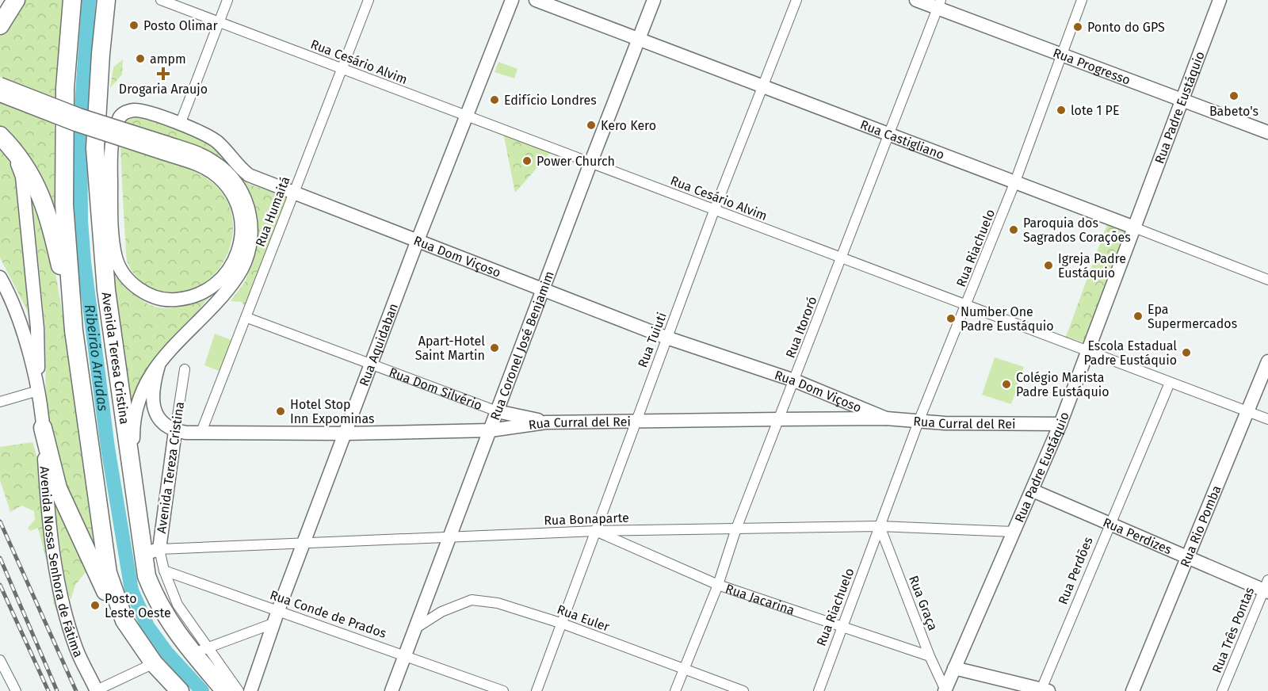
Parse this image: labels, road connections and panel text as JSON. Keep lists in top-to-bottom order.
{
  "streets": {
    "highway": ["Avenida Teresa Cristina"],
    "street": [
      "Rua Cesário Alvim",
      "Rua Progresso",
      "Rua Padre Eustáquio",
      "Rua Castigliano",
      "Rua Humaitá",
      "Rua Riachuelo",
      "Rua Dom Viçoso",
      "Rua Itororó",
      "Rua Tuiuti",
      "Rua Aquidaban",
      "Rua Coronel José Benjamim",
      "Rua Dom Silvério",
      "Rua Curral del Rei",
      "Avenida Tereza Cristina",
      "Rua Bonaparte",
      "Rua Rio Pomba",
      "Rua Perdizes",
      "Avenida Nossa Senhora de Fátima",
      "Rua Perdões",
      "Rua Jacarina",
      "Rua Graça",
      "Rua Conde de Prados",
      "Rua Euler",
      "Rua Três Pontas"
    ]
  },
  "crossings": [
    ["Rua Cesário Alvim", "Rua Padre Eustáquio"],
    ["Rua Cesário Alvim", "Rua Humaitá"],
    ["Rua Cesário Alvim", "Rua Riachuelo"],
    ["Rua Cesário Alvim", "Rua Itororó"],
    ["Rua Cesário Alvim", "Rua Tuiuti"],
    ["Rua Cesário Alvim", "Rua Aquidaban"],
    ["Rua Cesário Alvim", "Rua Coronel José Benjamim"],
    ["Rua Cesário Alvim", "Rua Rio Pomba"],
    ["Rua Cesário Alvim", "Rua Perdões"],
    ["Rua Progresso", "Rua Padre Eustáquio"],
    ["Rua Progresso", "Rua Riachuelo"],
    ["Rua Progresso", "Rua Itororó"],
    ["Rua Padre Eustáquio", "Rua Castigliano"],
    ["Rua Padre Eustáquio", "Rua Curral del Rei"],
    ["Rua Padre Eustáquio", "Rua Bonaparte"],
    ["Rua Padre Eustáquio", "Rua Perdizes"],
    ["Rua Padre Eustáquio", "Rua Graça"],
    ["Rua Castigliano", "Rua Riachuelo"],
    ["Rua Castigliano", "Rua Itororó"],
    ["Rua Castigliano", "Rua Tuiuti"],
    ["Rua Castigliano", "Rua Coronel José Benjamim"],
    ["Rua Humaitá", "Rua Dom Viçoso"],
    ["Rua Humaitá", "Rua Dom Silvério"],
    ["Rua Humaitá", "Rua Curral del Rei"],
    ["Rua Riachuelo", "Rua Curral del Rei"],
    ["Rua Riachuelo", "Rua Bonaparte"],
    ["Rua Riachuelo", "Rua Jacarina"],
    ["Rua Riachuelo", "Rua Graça"],
    ["Rua Dom Viçoso", "Rua Itororó"],
    ["Rua Dom Viçoso", "Rua Tuiuti"],
    ["Rua Dom Viçoso", "Rua Aquidaban"],
    ["Rua Dom Viçoso", "Rua Coronel José Benjamim"],
    ["Rua Dom Viçoso", "Rua Curral del Rei"],
    ["Rua Itororó", "Rua Curral del Rei"],
    ["Rua Itororó", "Rua Bonaparte"],
    ["Rua Itororó", "Rua Jacarina"],
    ["Rua Itororó", "Rua Euler"],
    ["Rua Tuiuti", "Rua Curral del Rei"],
    ["Rua Tuiuti", "Rua Bonaparte"],
    ["Rua Tuiuti", "Rua Jacarina"],
    ["Rua Tuiuti", "Rua Euler"],
    ["Rua Aquidaban", "Rua Dom Silvério"],
    ["Rua Aquidaban", "Rua Curral del Rei"],
    ["Rua Aquidaban", "Rua Bonaparte"],
    ["Rua Aquidaban", "Rua Conde de Prados"],
    ["Rua Coronel José Benjamim", "Rua Dom Silvério"],
    ["Rua Coronel José Benjamim", "Rua Curral del Rei"],
    ["Rua Coronel José Benjamim", "Rua Bonaparte"],
    ["Rua Coronel José Benjamim", "Rua Conde de Prados"],
    ["Rua Coronel José Benjamim", "Rua Euler"],
    ["Avenida Teresa Cristina", "Avenida Tereza Cristina"],
    ["Avenida Teresa Cristina", "Rua Bonaparte"],
    ["Rua Dom Silvério", "Rua Curral del Rei"],
    ["Rua Curral del Rei", "Avenida Tereza Cristina"],
    ["Avenida Tereza Cristina", "Rua Bonaparte"],
    ["Rua Bonaparte", "Rua Jacarina"],
    ["Rua Bonaparte", "Rua Graça"],
    ["Rua Rio Pomba", "Rua Perdizes"],
    ["Rua Perdizes", "Rua Perdões"],
    ["Rua Perdizes", "Rua Três Pontas"],
    ["Rua Jacarina", "Rua Graça"]
  ],
  "water": ["Ribeirão Arrudas"],
  "places": {
    "other": [
      "Posto Olimar",
      "Ponto do GPS",
      "ampm",
      "Babeto's",
      "Edifício Londres",
      "lote 1 PE",
      "Kero Kero",
      "Power Church",
      "Paroquia dos Sagrados Corações",
      "Igreja Padre Eustáquio",
      "Epa Supermercados",
      "Number One Padre Eustáquio",
      "Apart-Hotel Saint Martin",
      "Escola Estadual Padre Eustáquio",
      "Colégio Marista Padre Eustáquio",
      "Hotel Stop Inn Expominas",
      "Posto Leste Oeste"
    ],
    "health": ["Drogaria Araujo"]
  }
}
